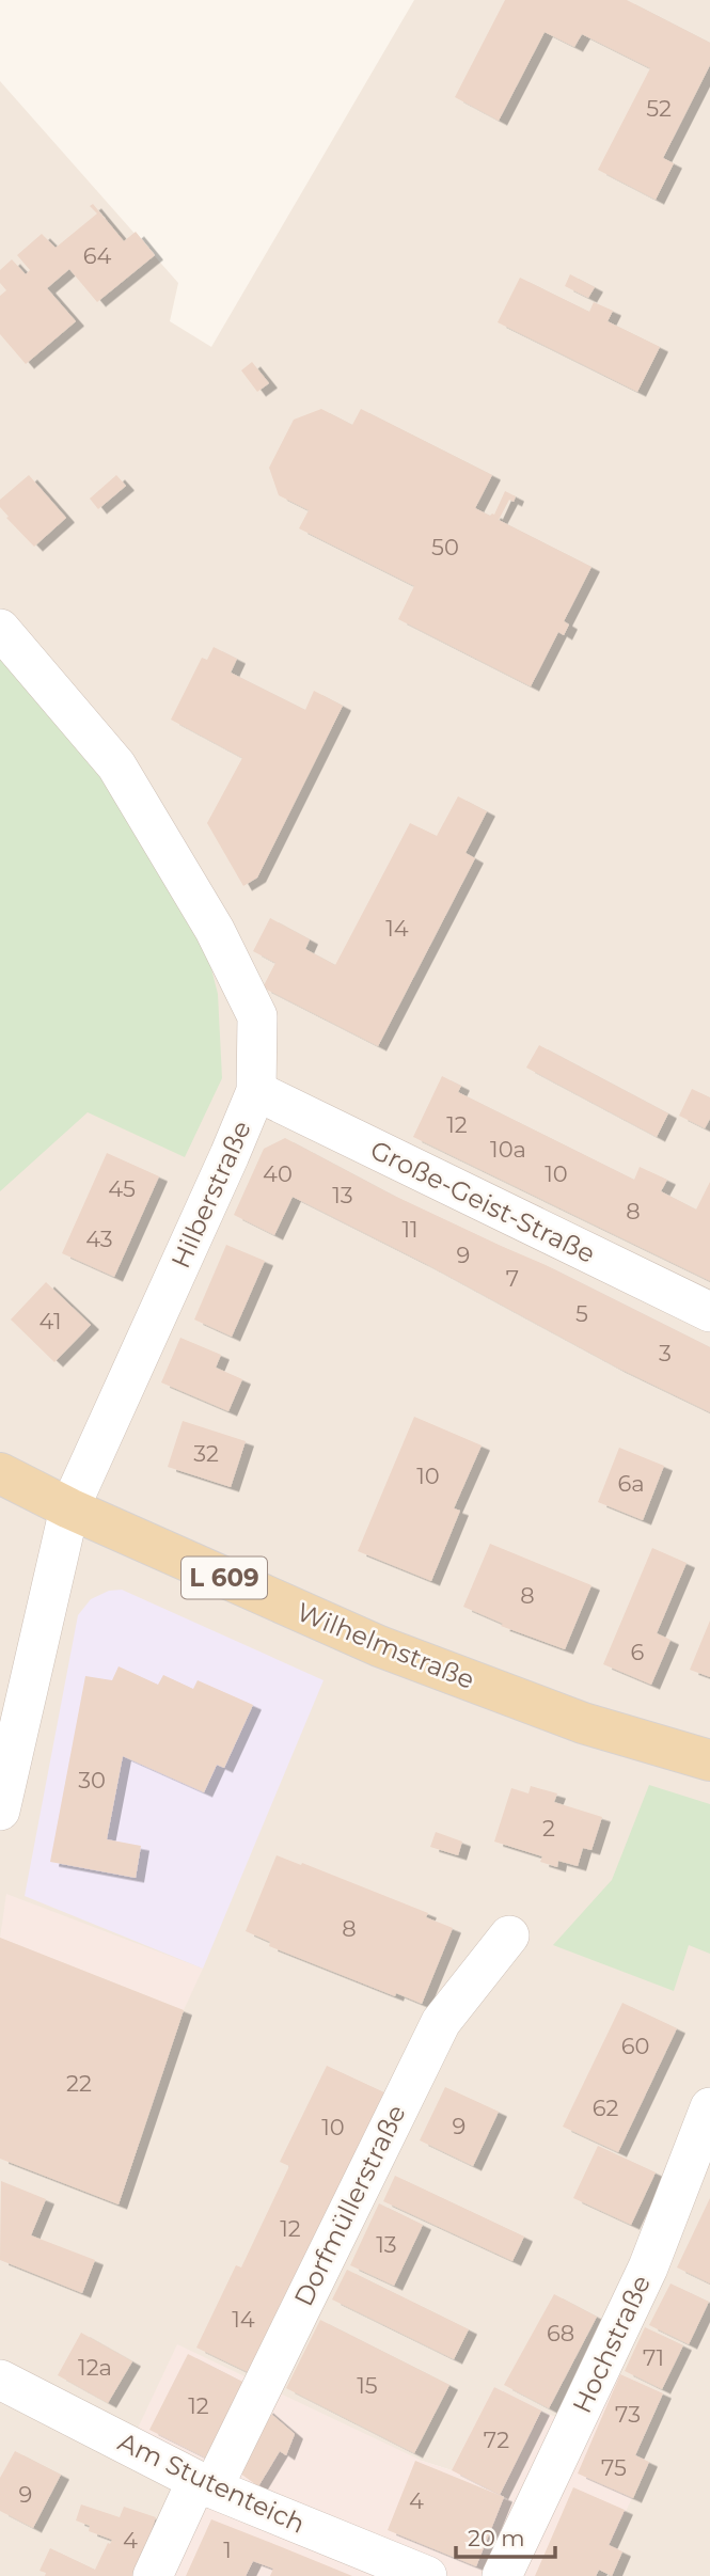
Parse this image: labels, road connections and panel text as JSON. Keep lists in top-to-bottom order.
{
  "streets": {
    "main road": ["L 609", "Wilhelmstraße"],
    "street": [
      "Hilberstraße",
      "Große-Geist-Straße",
      "Dorfmüllerstraße",
      "Hochstraße",
      "Am Stutenteich"
    ]
  },
  "crossings": [
    ["Hilberstraße", "Große-Geist-Straße"],
    ["Hilberstraße", "L 609"],
    ["Hilberstraße", "Wilhelmstraße"],
    ["L 609", "Wilhelmstraße"],
    ["Dorfmüllerstraße", "Am Stutenteich"]
  ],
  "house_numbers": [
    "52",
    "64",
    "50",
    "14",
    "12",
    "10a",
    "40",
    "10",
    "45",
    "13",
    "8",
    "11",
    "43",
    "9",
    "7",
    "5",
    "41",
    "3",
    "32",
    "10",
    "6a",
    "8",
    "6",
    "30",
    "2",
    "8",
    "60",
    "22",
    "62",
    "9",
    "10",
    "12",
    "13",
    "14",
    "68",
    "71",
    "12a",
    "15",
    "12",
    "73",
    "72",
    "75",
    "9",
    "4",
    "4",
    "1"
  ],
  "scale_bar": "20 m"
}
